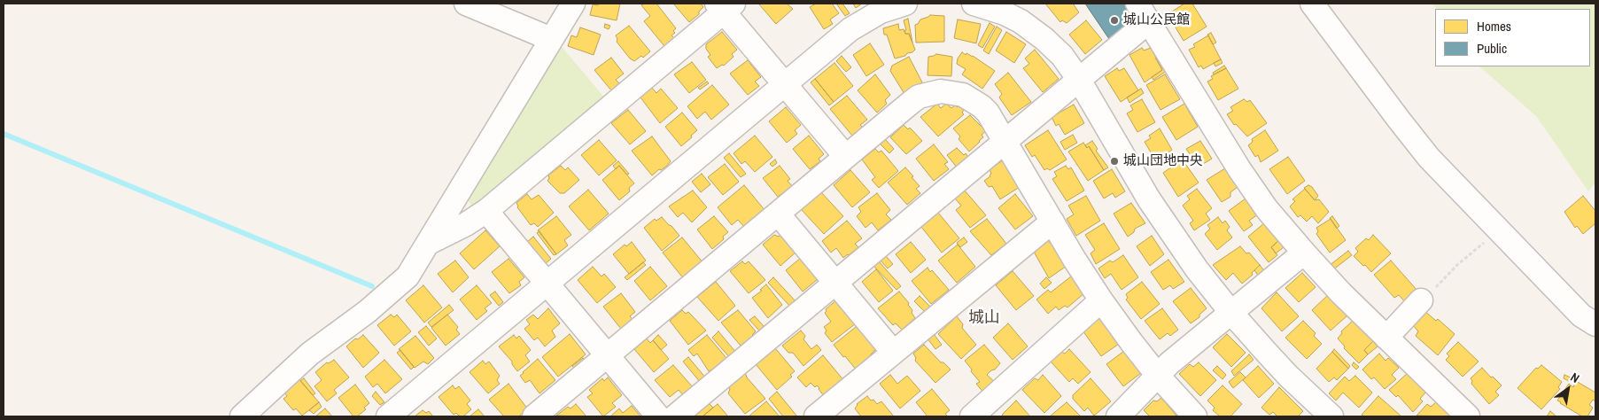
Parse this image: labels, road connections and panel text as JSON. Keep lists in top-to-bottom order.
{
  "districts": ["城山"],
  "places": ["城山公民館", "城山団地中央"],
  "legend": ["Homes", "Public"],
  "north": "top right"
}
